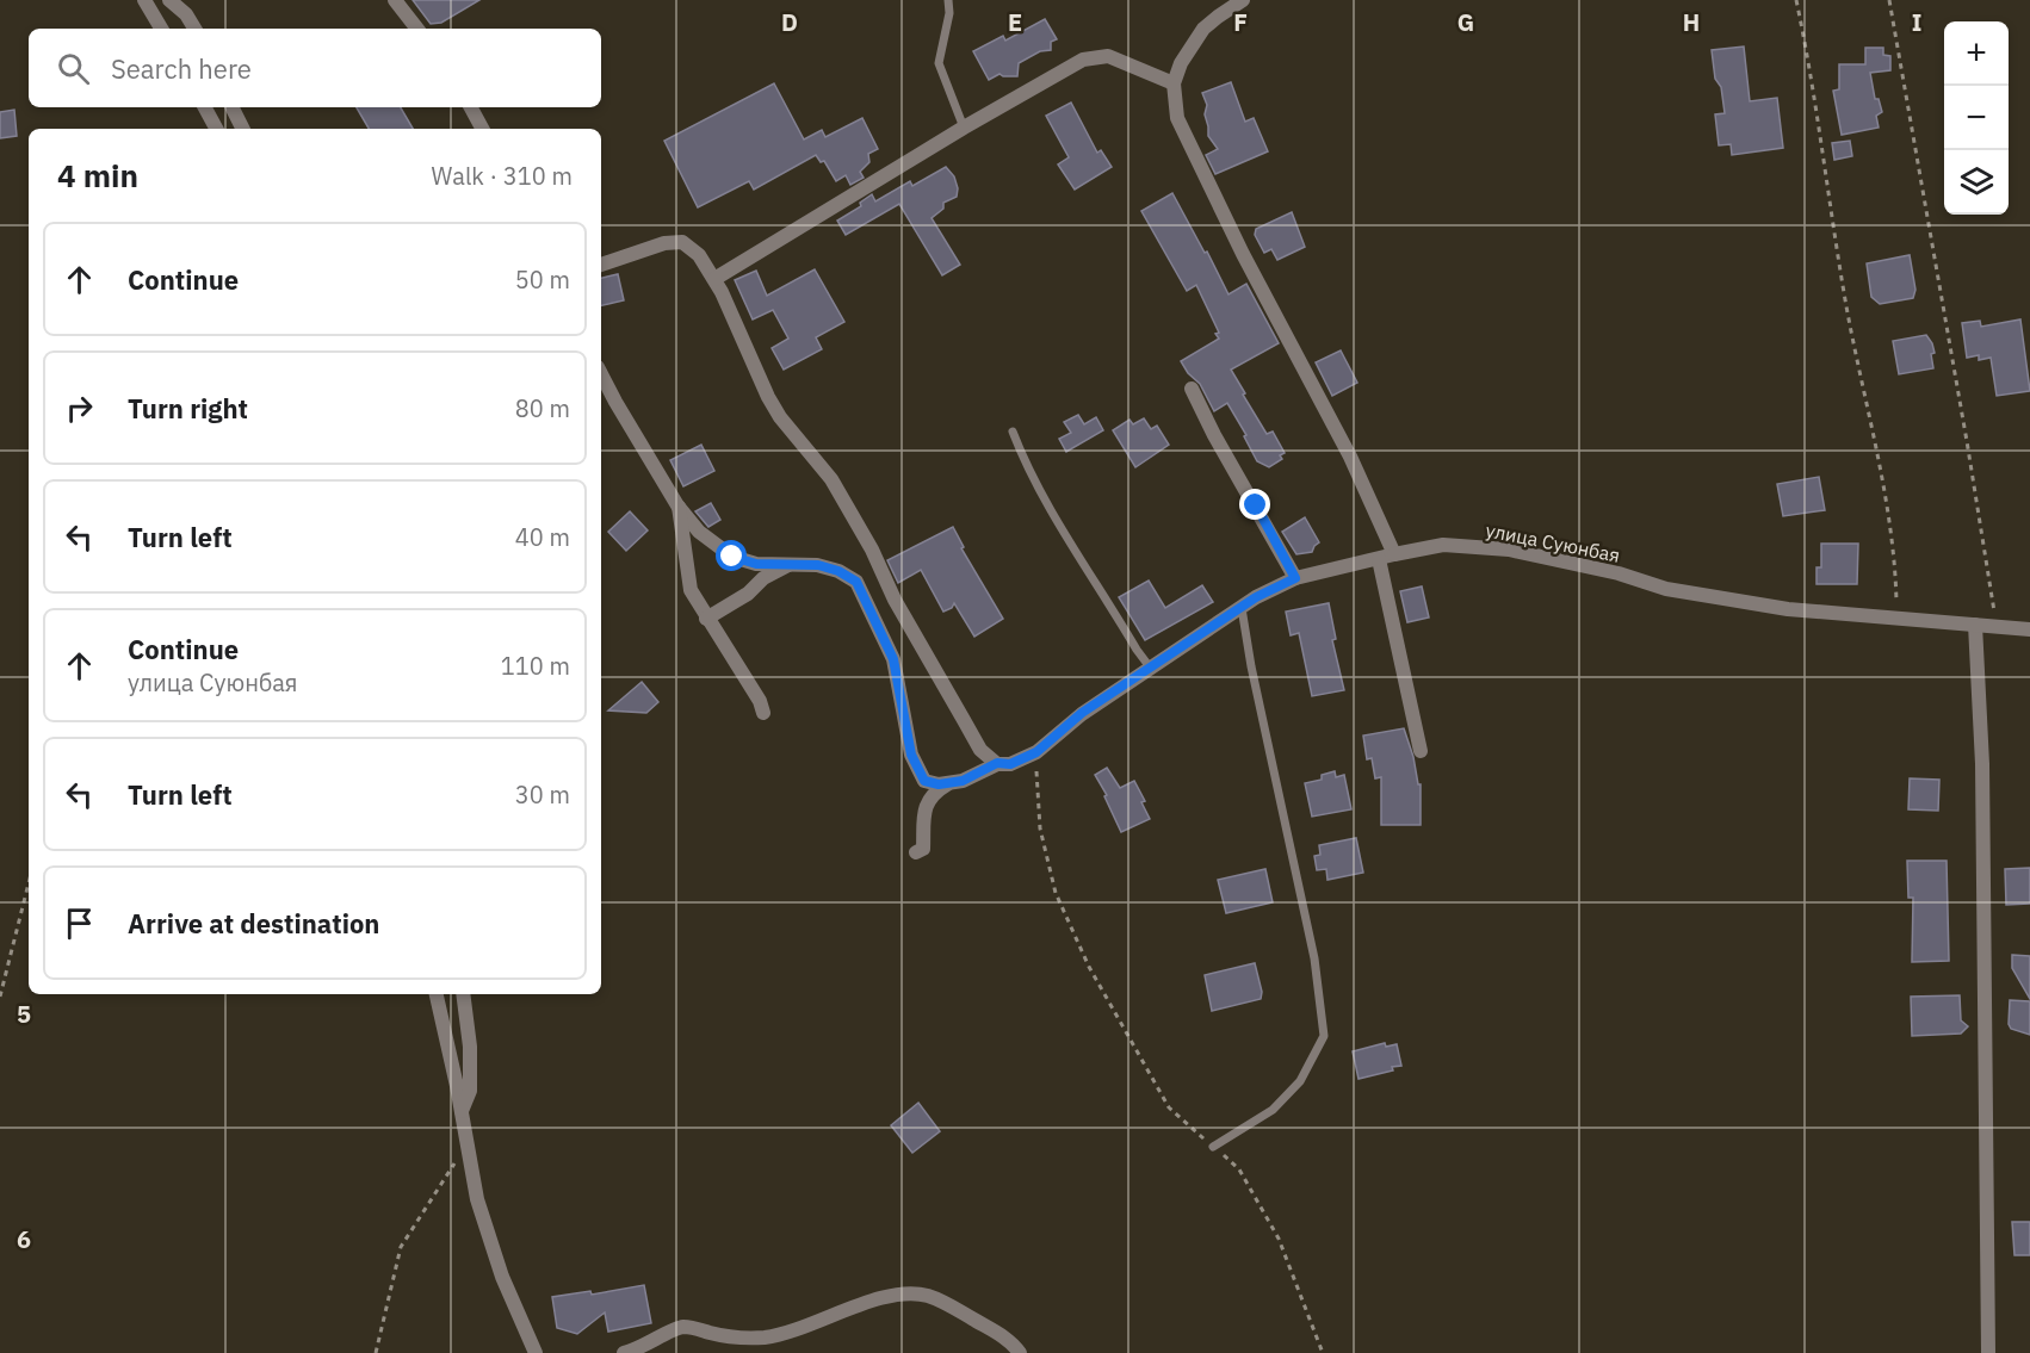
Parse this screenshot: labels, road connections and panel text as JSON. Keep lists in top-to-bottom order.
{
  "streets": {
    "street": ["улица Суюнбая"]
  },
  "page": {
    "map_buttons": ["+", "−"],
    "search": "Search here",
    "heading": ["4 min", "Walk · 310 m"],
    "list": [
      ["Continue", "50 m"],
      ["Turn right", "80 m"],
      ["Turn left", "40 m"],
      ["Continue", "улица Суюнбая", "110 m"],
      ["Turn left", "30 m"],
      "Arrive at destination"
    ]
  },
  "grid": {
    "columns": [
      "D",
      "E",
      "F",
      "G",
      "H",
      "I"
    ],
    "rows": ["5", "6"]
  }
}
